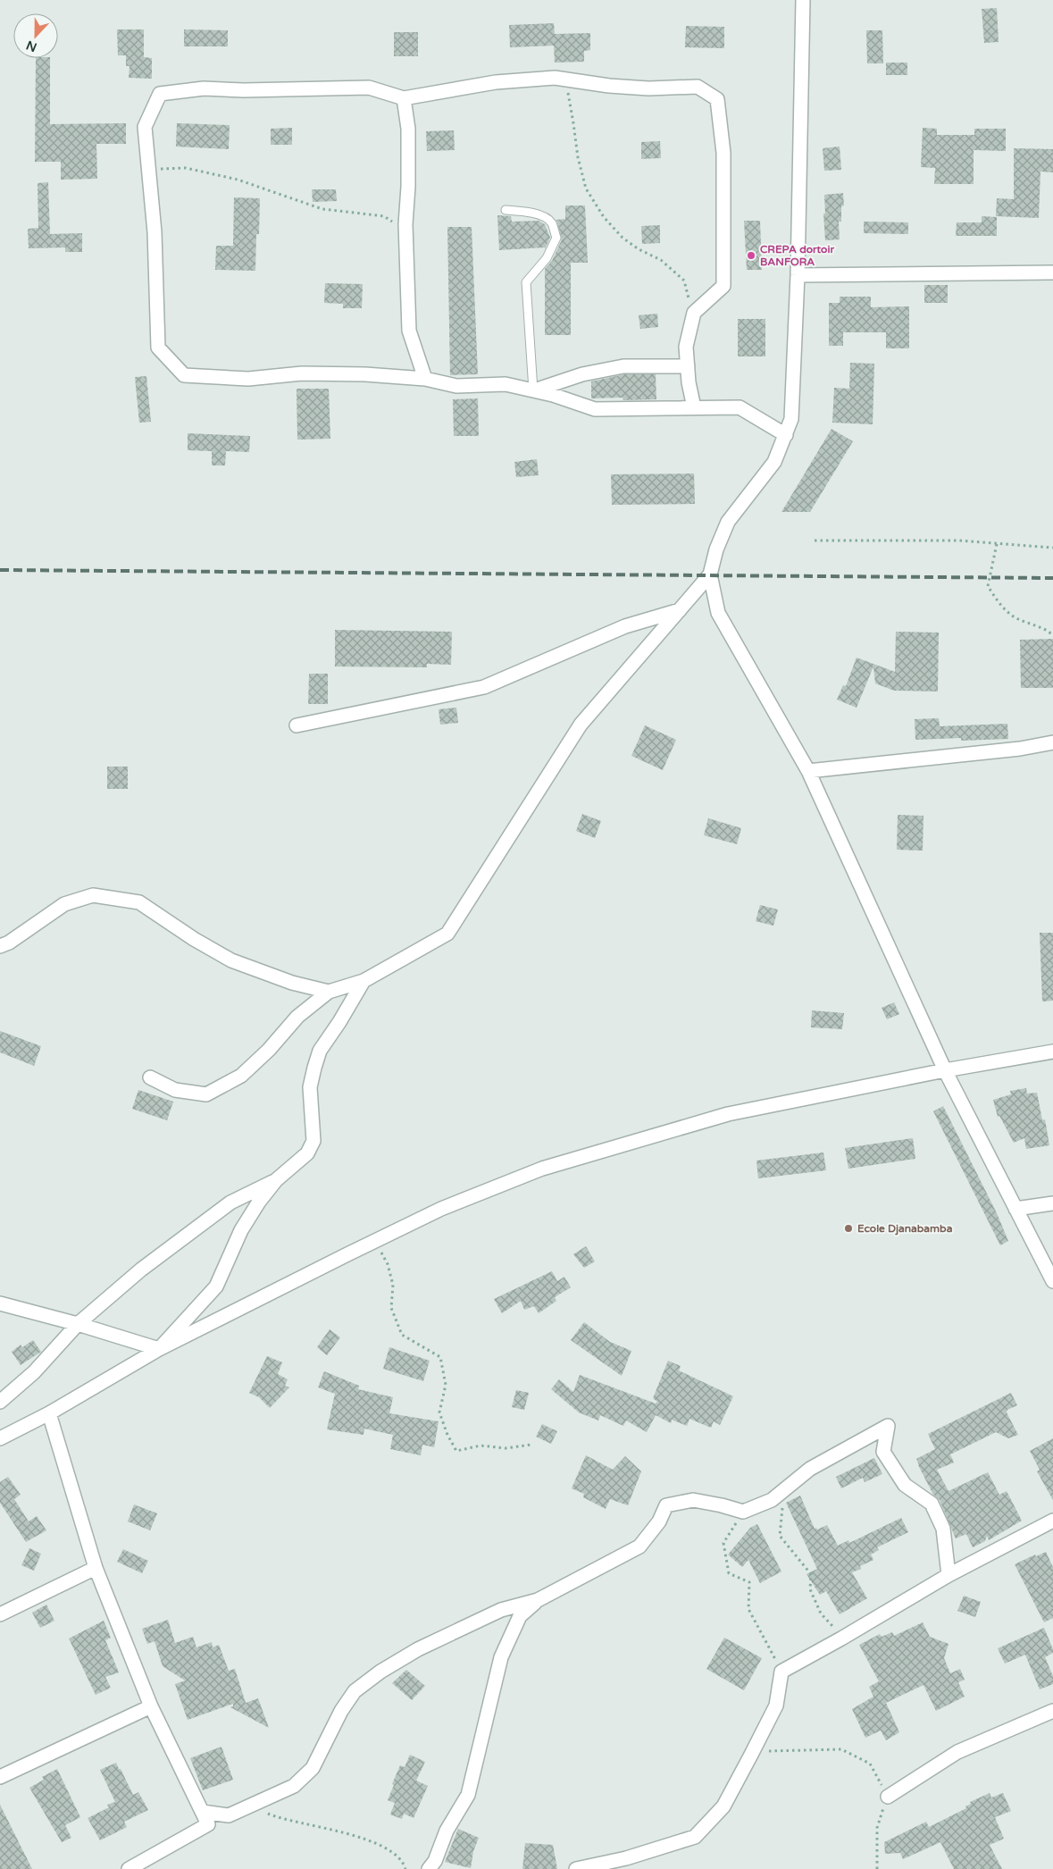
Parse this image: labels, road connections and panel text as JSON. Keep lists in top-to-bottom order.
{
  "places": ["CREPA dortoir BANFORA", "Ecole Djanabamba"],
  "north": "bottom"
}
